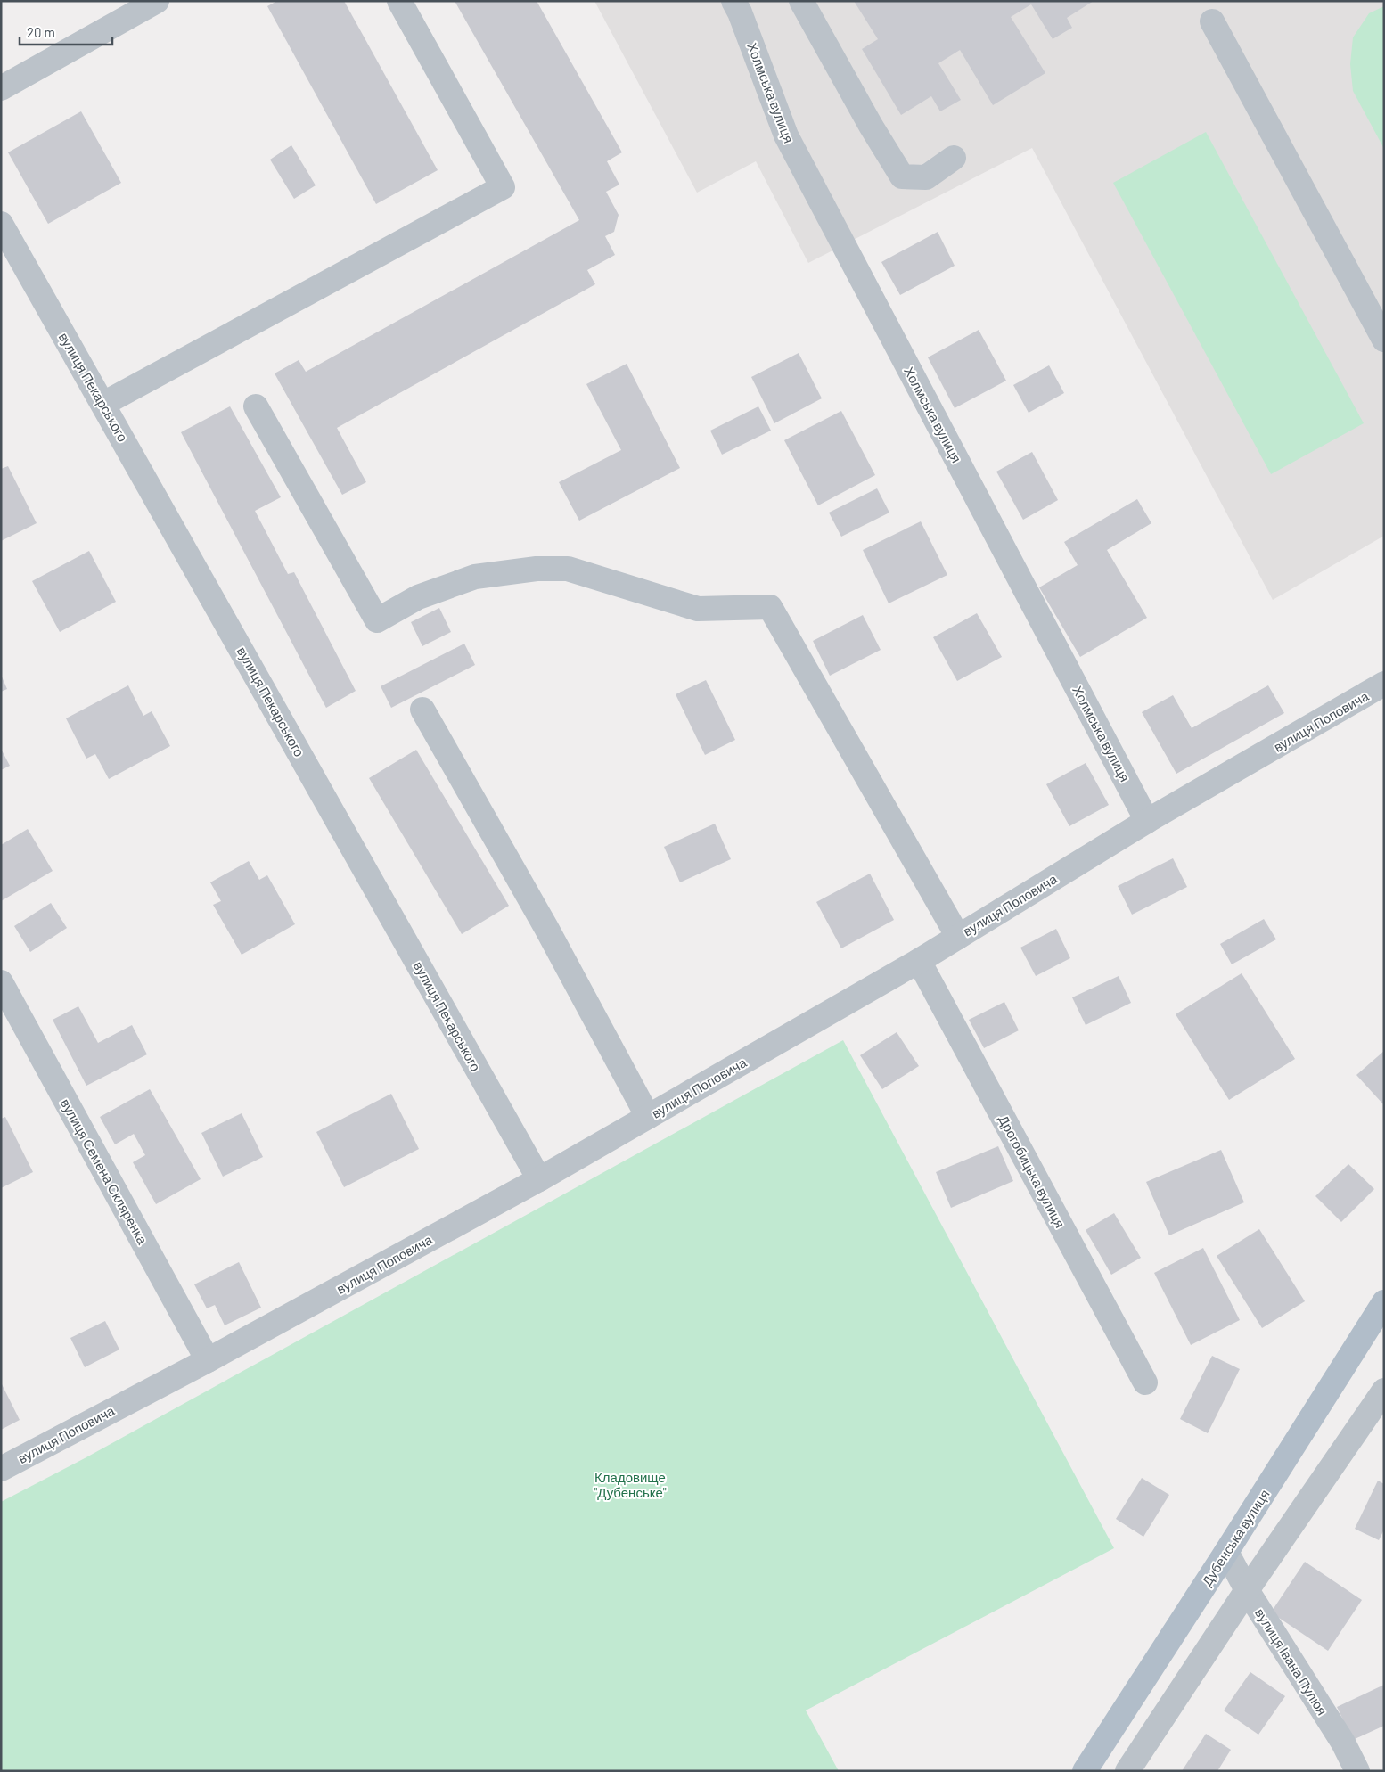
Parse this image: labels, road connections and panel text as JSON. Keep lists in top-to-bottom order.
{
  "streets": {
    "main road": ["Дубенська вулиця"],
    "street": [
      "Холмська вулиця",
      "вулиця Пекарського",
      "вулиця Поповича",
      "вулиця Семена Скляренка",
      "Дрогобицька вулиця",
      "вулиця Івана Пулюя"
    ]
  },
  "crossings": [
    ["Холмська вулиця", "вулиця Поповича"],
    ["вулиця Пекарського", "вулиця Поповича"],
    ["вулиця Поповича", "вулиця Семена Скляренка"],
    ["вулиця Поповича", "Дрогобицька вулиця"],
    ["Дубенська вулиця", "вулиця Івана Пулюя"]
  ],
  "parks": ["Кладовище \"Дубенське\""],
  "scale_bar": "20 m"
}
